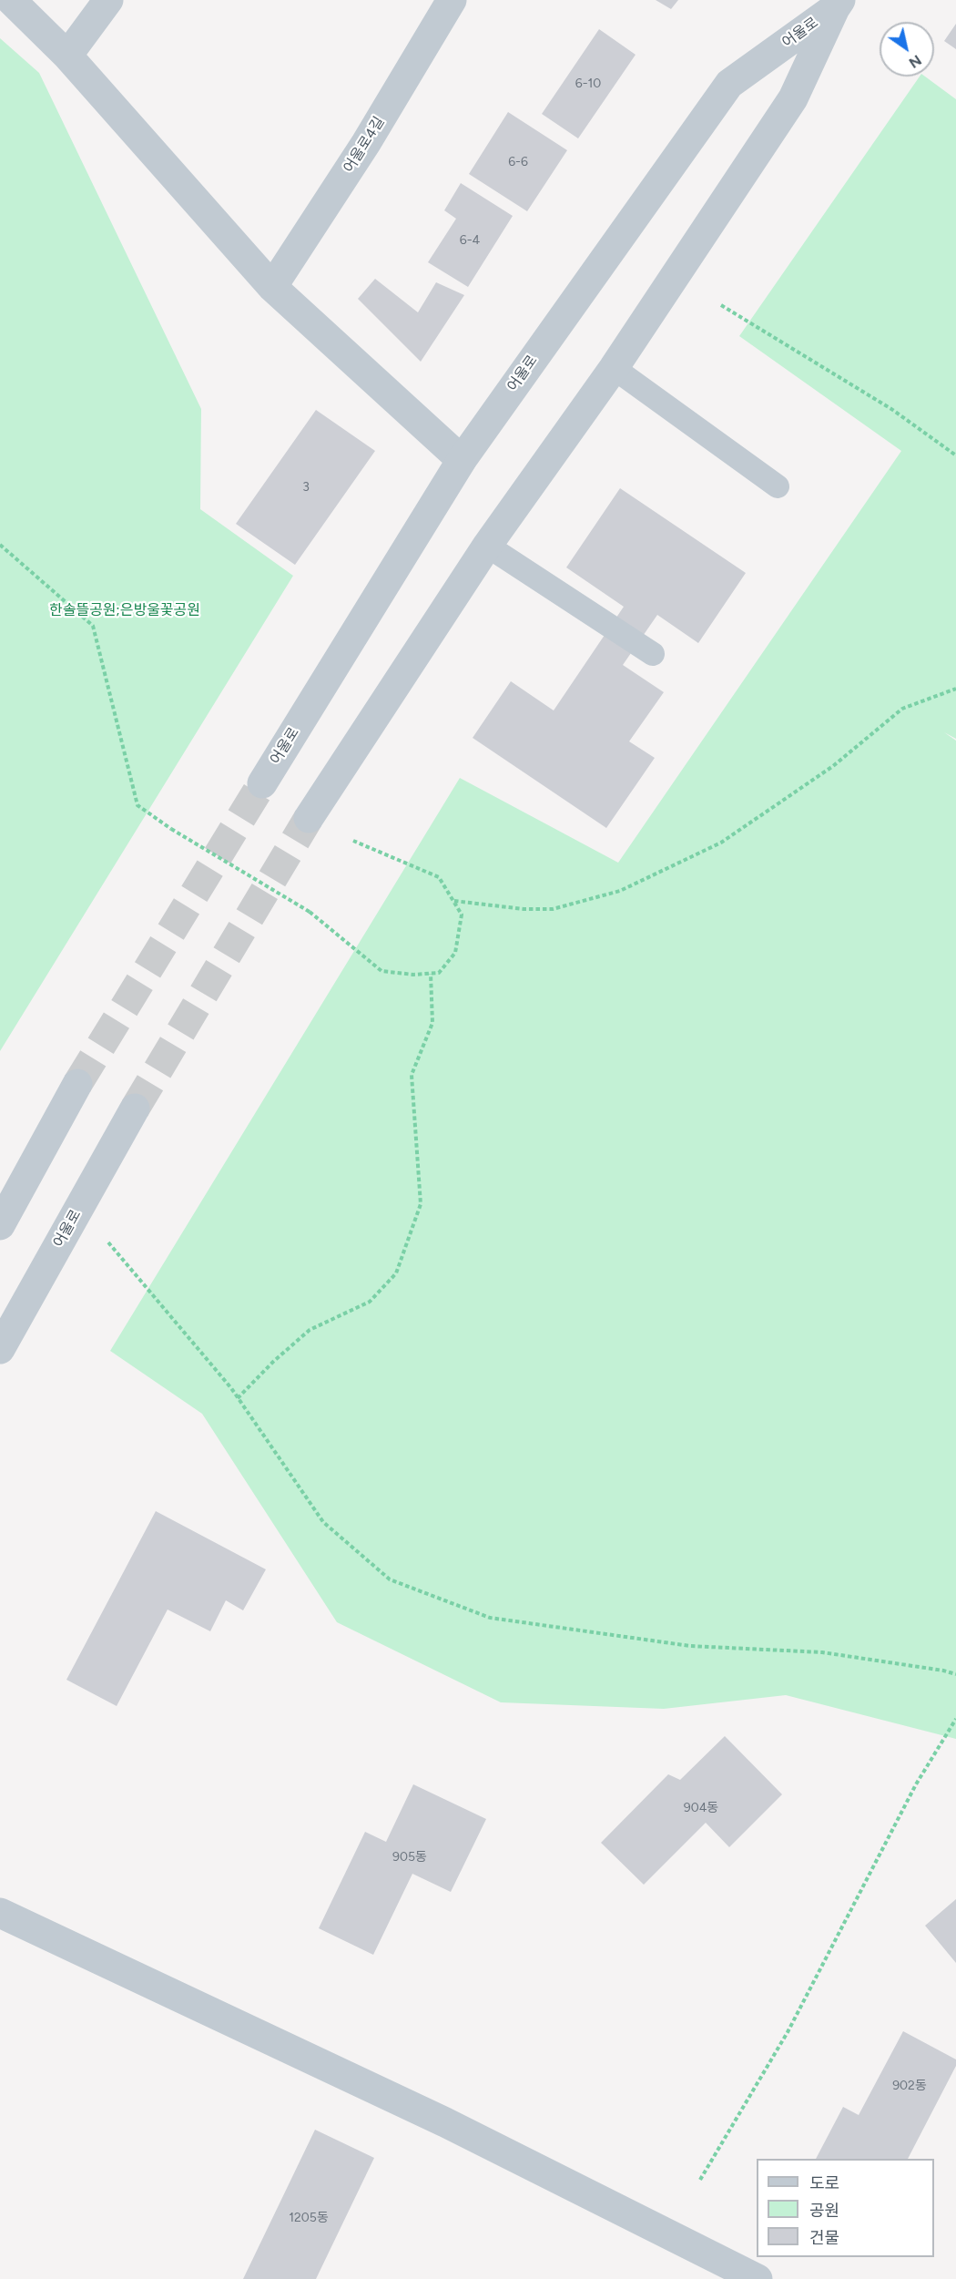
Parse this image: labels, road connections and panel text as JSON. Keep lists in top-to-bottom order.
{
  "streets": {
    "street": ["어울로", "어울로4길"]
  },
  "parks": ["한솔뜰공원;은방울꽃공원"],
  "house_numbers": [
    "6-10",
    "6-6",
    "6-4",
    "3",
    "904동",
    "905동",
    "902동",
    "1205동"
  ],
  "legend": ["도로", "공원", "건물"],
  "north": "bottom right"
}
